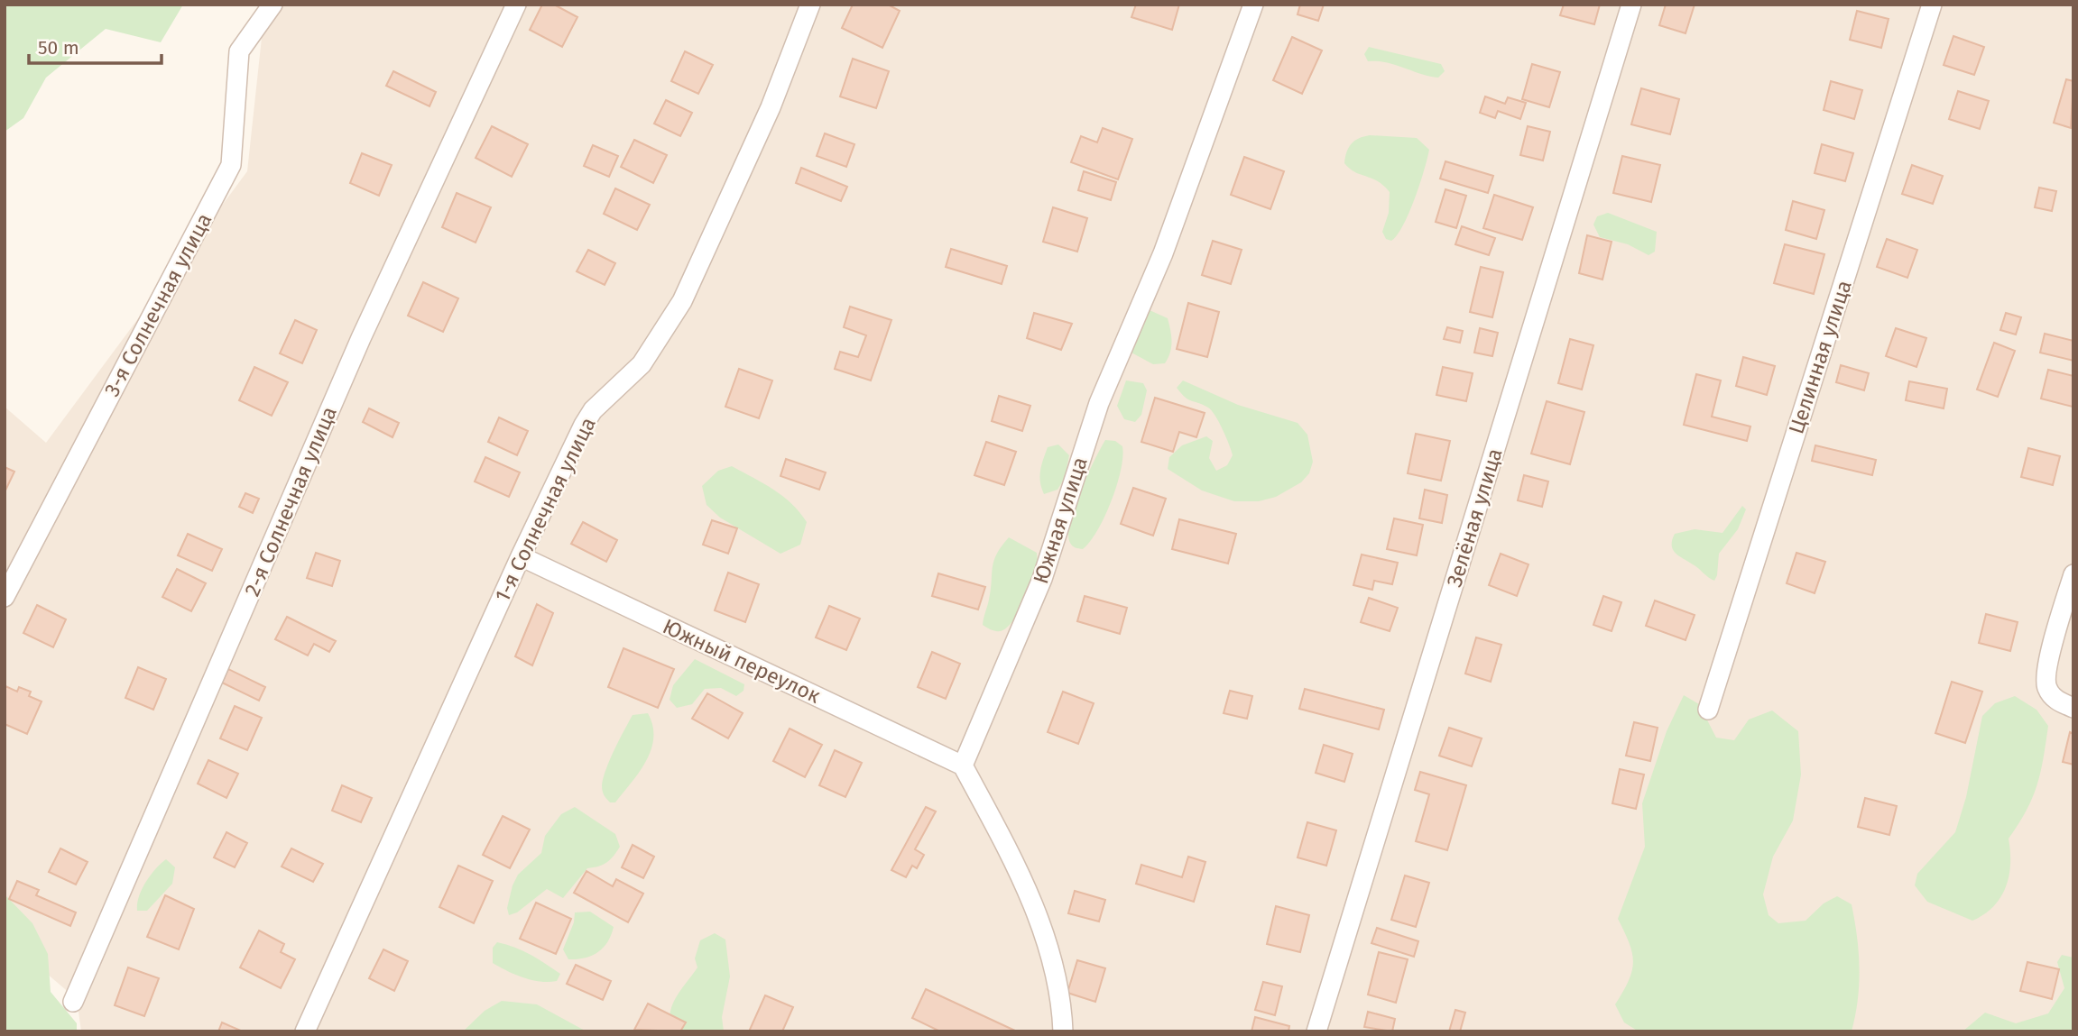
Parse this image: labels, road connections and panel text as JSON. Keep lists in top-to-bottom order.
{
  "streets": {
    "street": [
      "3-я Солнечная улица",
      "Целинная улица",
      "2-я Солнечная улица",
      "1-я Солнечная улица",
      "Зелёная улица",
      "Южная улица",
      "Южный переулок"
    ]
  },
  "crossings": [
    ["1-я Солнечная улица", "Южный переулок"],
    ["Южная улица", "Южный переулок"]
  ],
  "scale_bar": "50 m"
}
